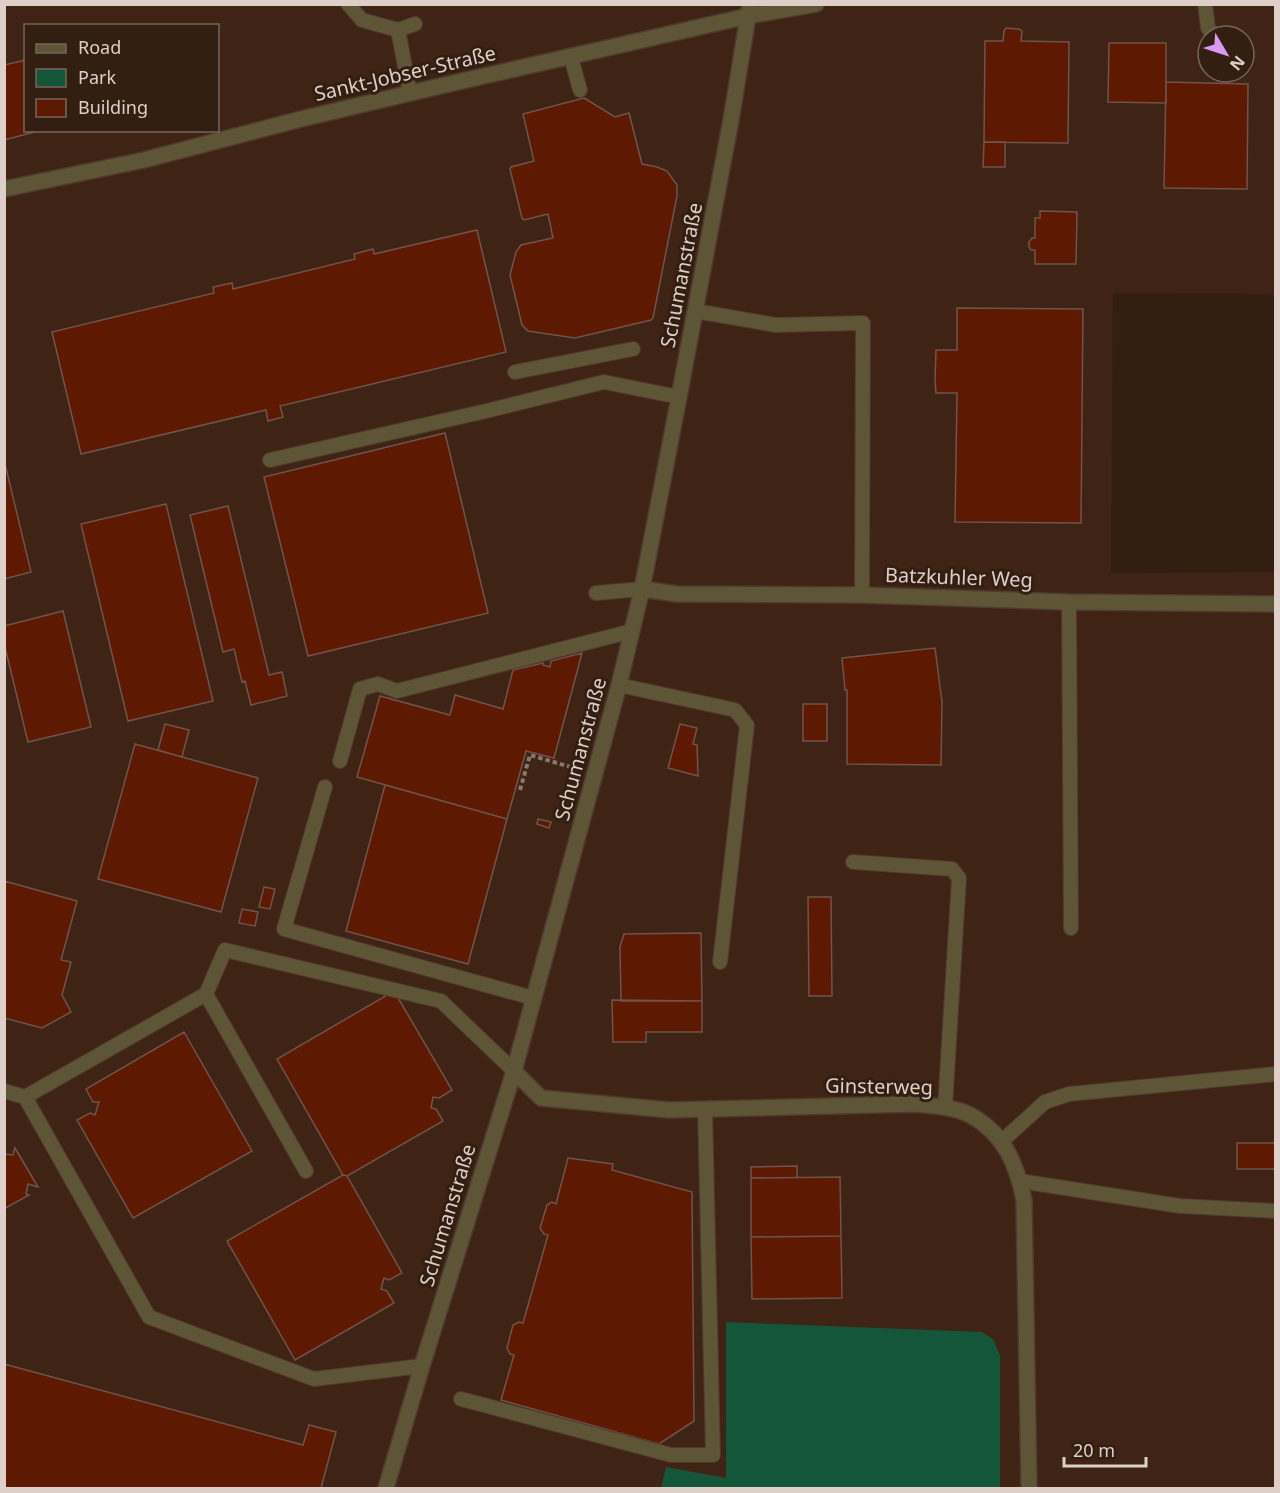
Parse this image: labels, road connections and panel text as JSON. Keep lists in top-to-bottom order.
{
  "streets": {
    "street": [
      "Sankt-Jobser-Straße",
      "Schumanstraße",
      "Batzkuhler Weg",
      "Ginsterweg"
    ]
  },
  "crossings": [
    ["Sankt-Jobser-Straße", "Schumanstraße"],
    ["Schumanstraße", "Batzkuhler Weg"],
    ["Schumanstraße", "Ginsterweg"]
  ],
  "legend": ["Road", "Park", "Building"],
  "scale_bar": "20 m",
  "north": "bottom right"
}
